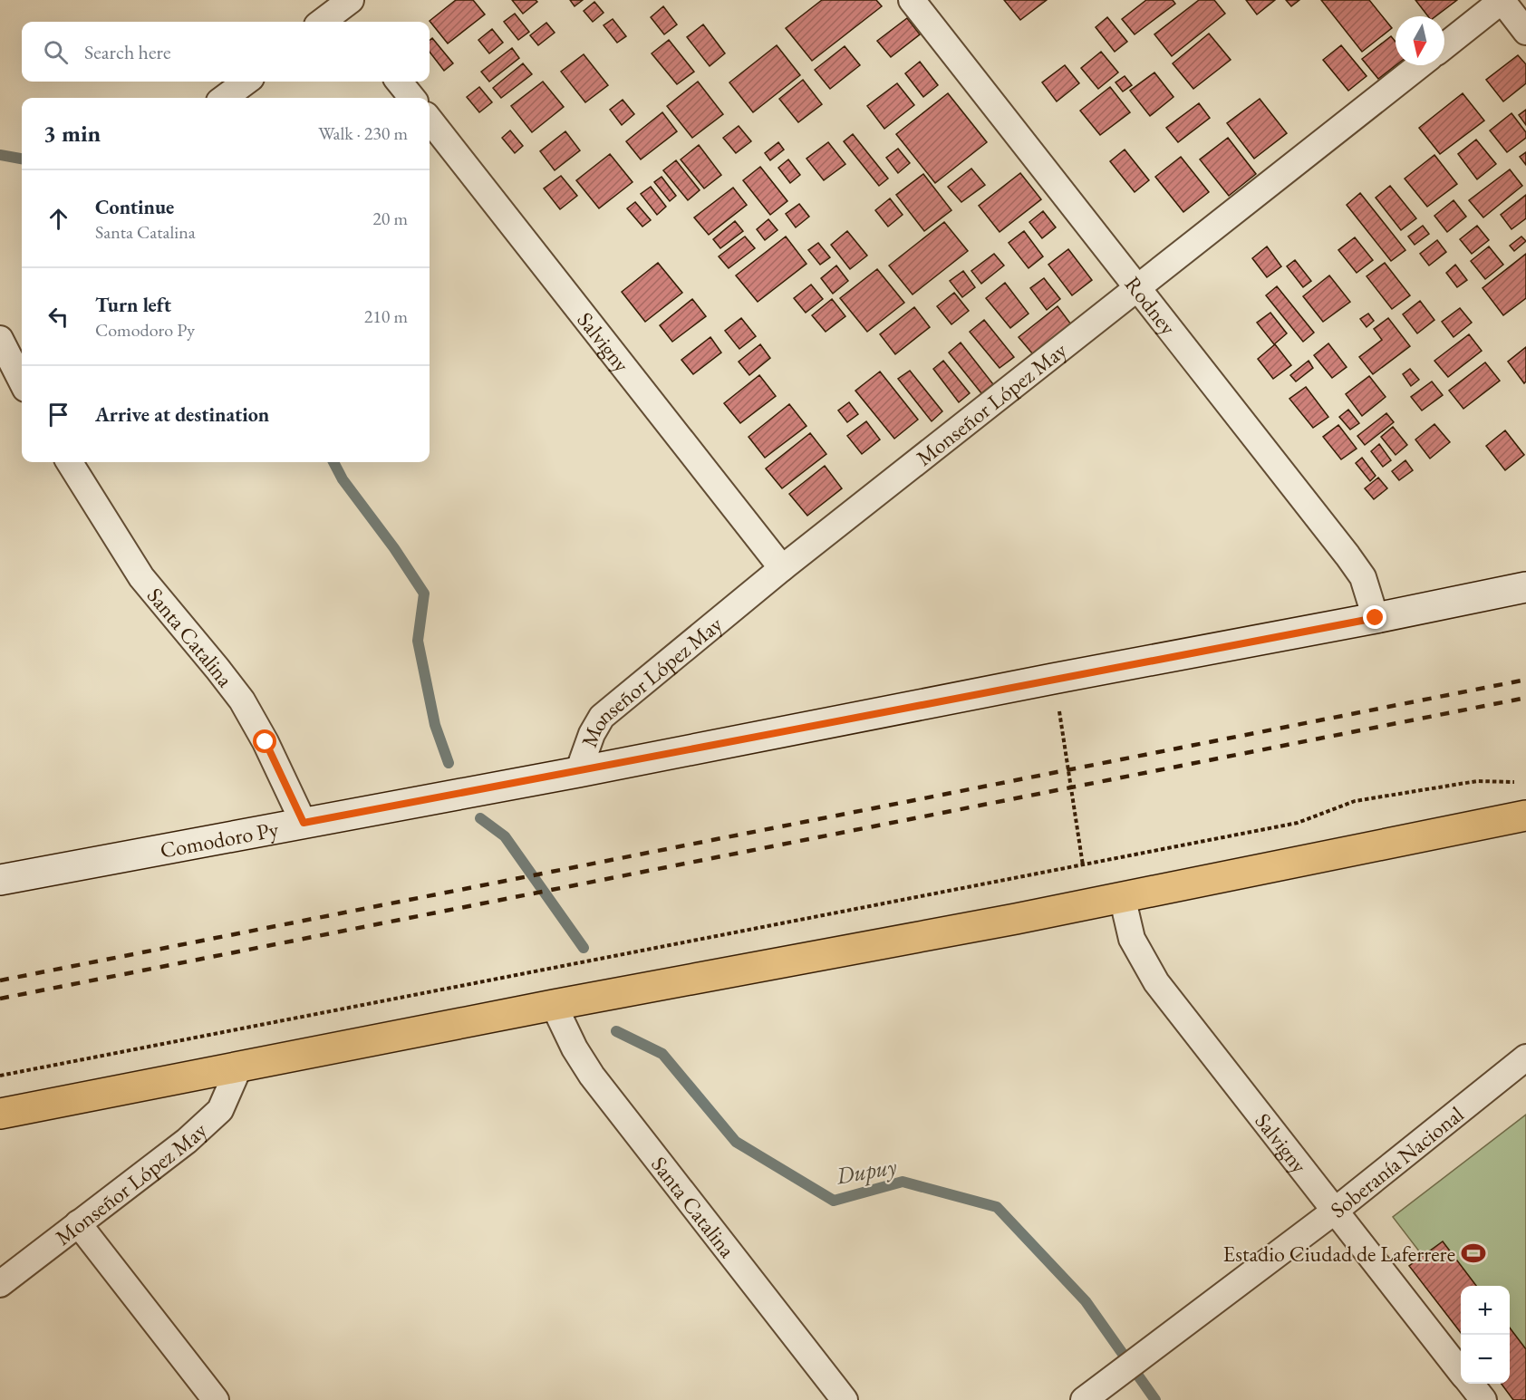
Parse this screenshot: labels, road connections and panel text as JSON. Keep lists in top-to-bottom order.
{
  "streets": {
    "main road": ["Comodoro Py"],
    "street": [
      "Rodney",
      "Salvigny",
      "Monseñor López May",
      "Santa Catalina",
      "Soberanía Nacional"
    ]
  },
  "crossings": [
    ["Rodney", "Monseñor López May"],
    ["Rodney", "Comodoro Py"],
    ["Salvigny", "Monseñor López May"],
    ["Salvigny", "Soberanía Nacional"],
    ["Monseñor López May", "Comodoro Py"],
    ["Santa Catalina", "Comodoro Py"]
  ],
  "water": ["Dupuy"],
  "places": {
    "sports": ["Estadio Ciudad de Laferrere"]
  },
  "north": "bottom",
  "page": {
    "search": "Search here",
    "heading": ["3 min", "Walk · 230 m"],
    "list": [
      ["Continue", "Santa Catalina", "20 m"],
      ["Turn left", "Comodoro Py", "210 m"],
      "Arrive at destination"
    ],
    "map_buttons": ["+", "−"]
  }
}
